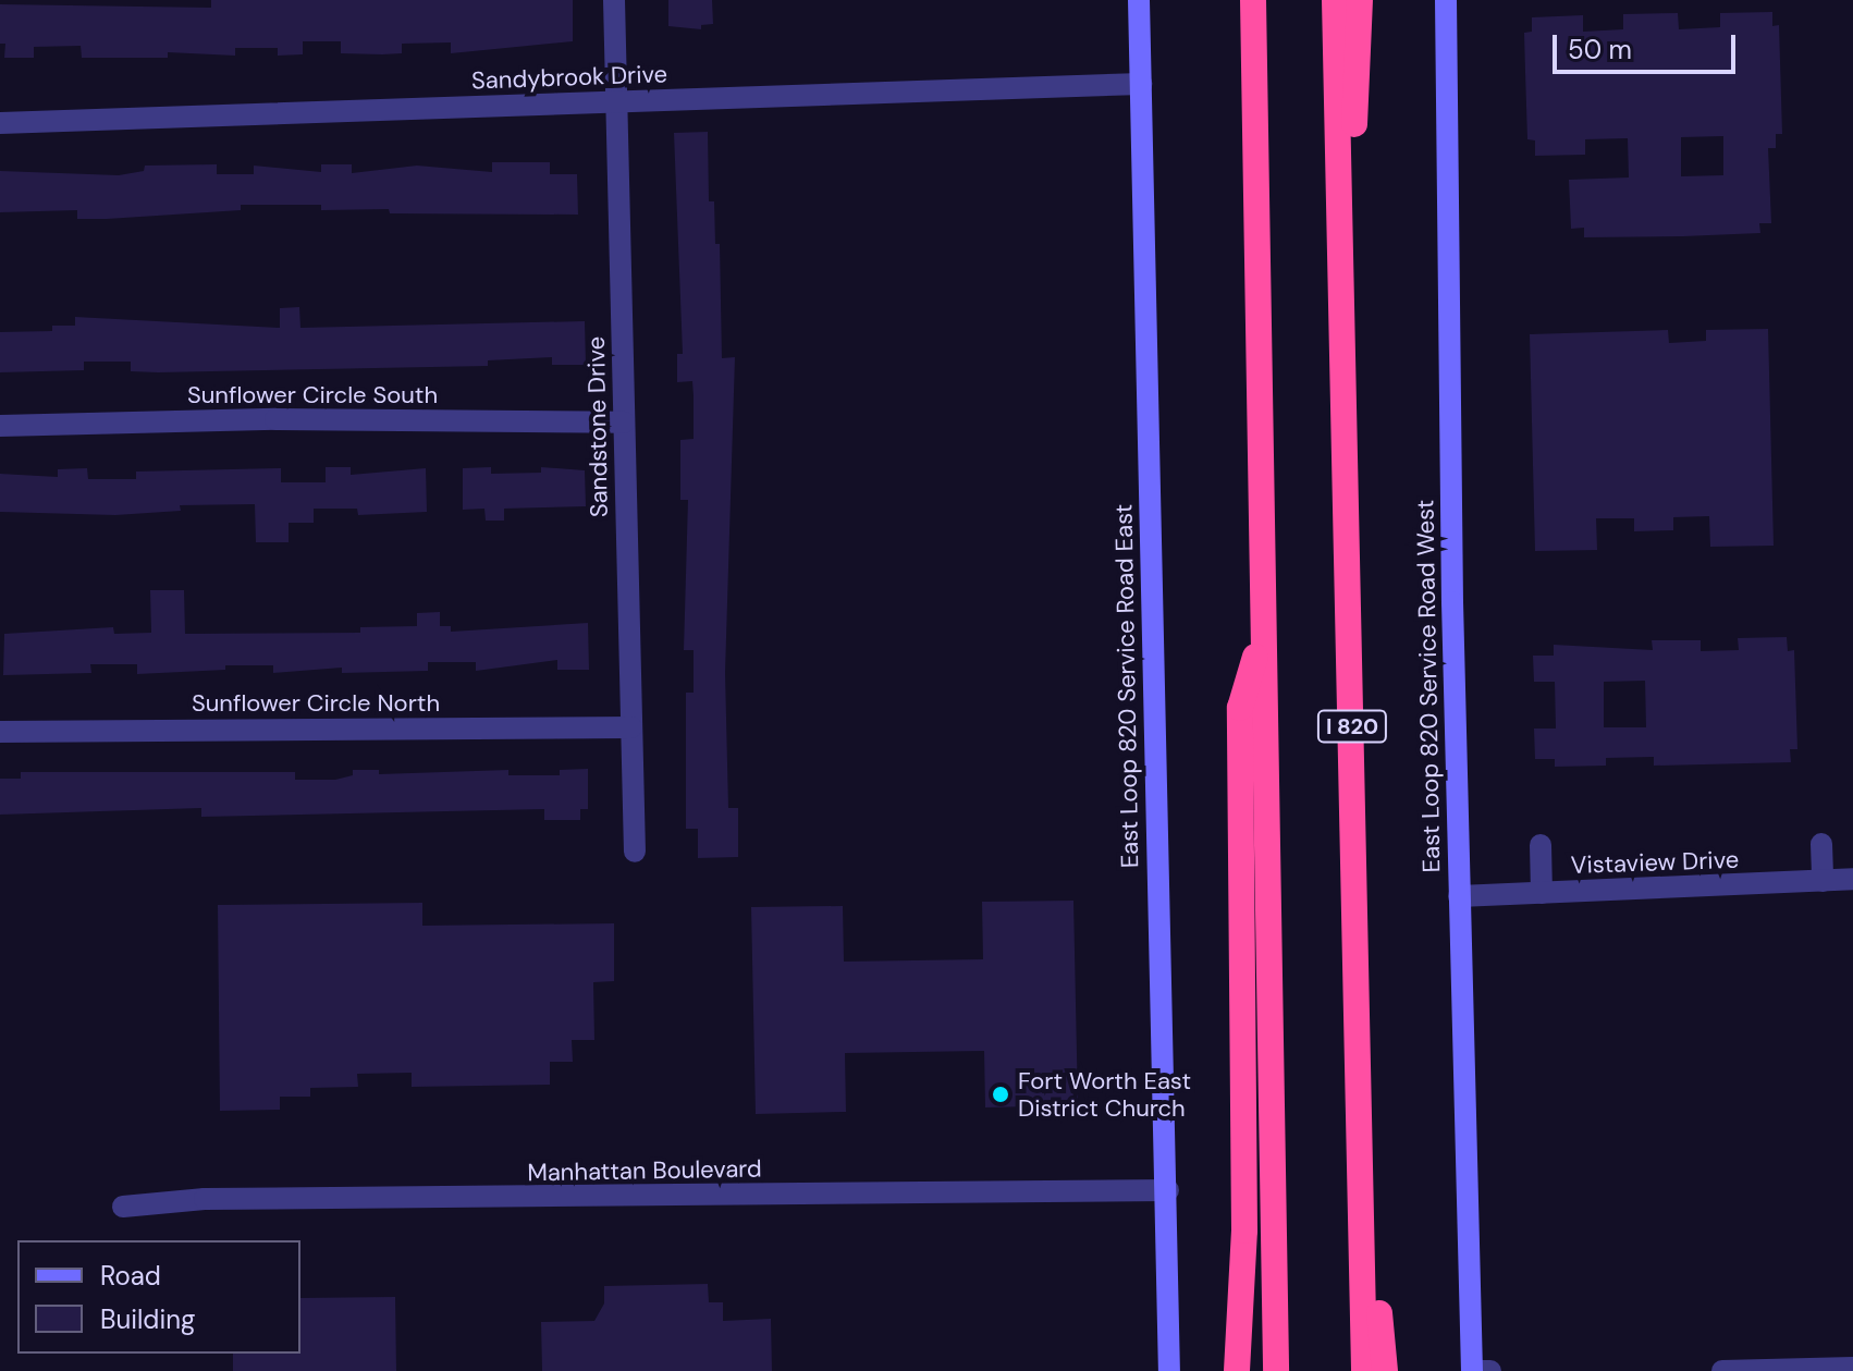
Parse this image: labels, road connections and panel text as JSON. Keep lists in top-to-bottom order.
{
  "streets": {
    "highway": ["I 820"],
    "main road": ["East Loop 820 Service Road East", "East Loop 820 Service Road West"],
    "street": [
      "Sandybrook Drive",
      "Sunflower Circle South",
      "Sandstone Drive",
      "Sunflower Circle North",
      "Vistaview Drive",
      "Manhattan Boulevard"
    ]
  },
  "crossings": [
    ["Sandybrook Drive", "Sandstone Drive"],
    ["Sandybrook Drive", "East Loop 820 Service Road East"],
    ["Sunflower Circle South", "Sandstone Drive"],
    ["Sandstone Drive", "Sunflower Circle North"],
    ["East Loop 820 Service Road East", "Manhattan Boulevard"],
    ["East Loop 820 Service Road West", "Vistaview Drive"]
  ],
  "places": ["Fort Worth East District Church"],
  "legend": ["Road", "Building"],
  "scale_bar": "50 m"
}
